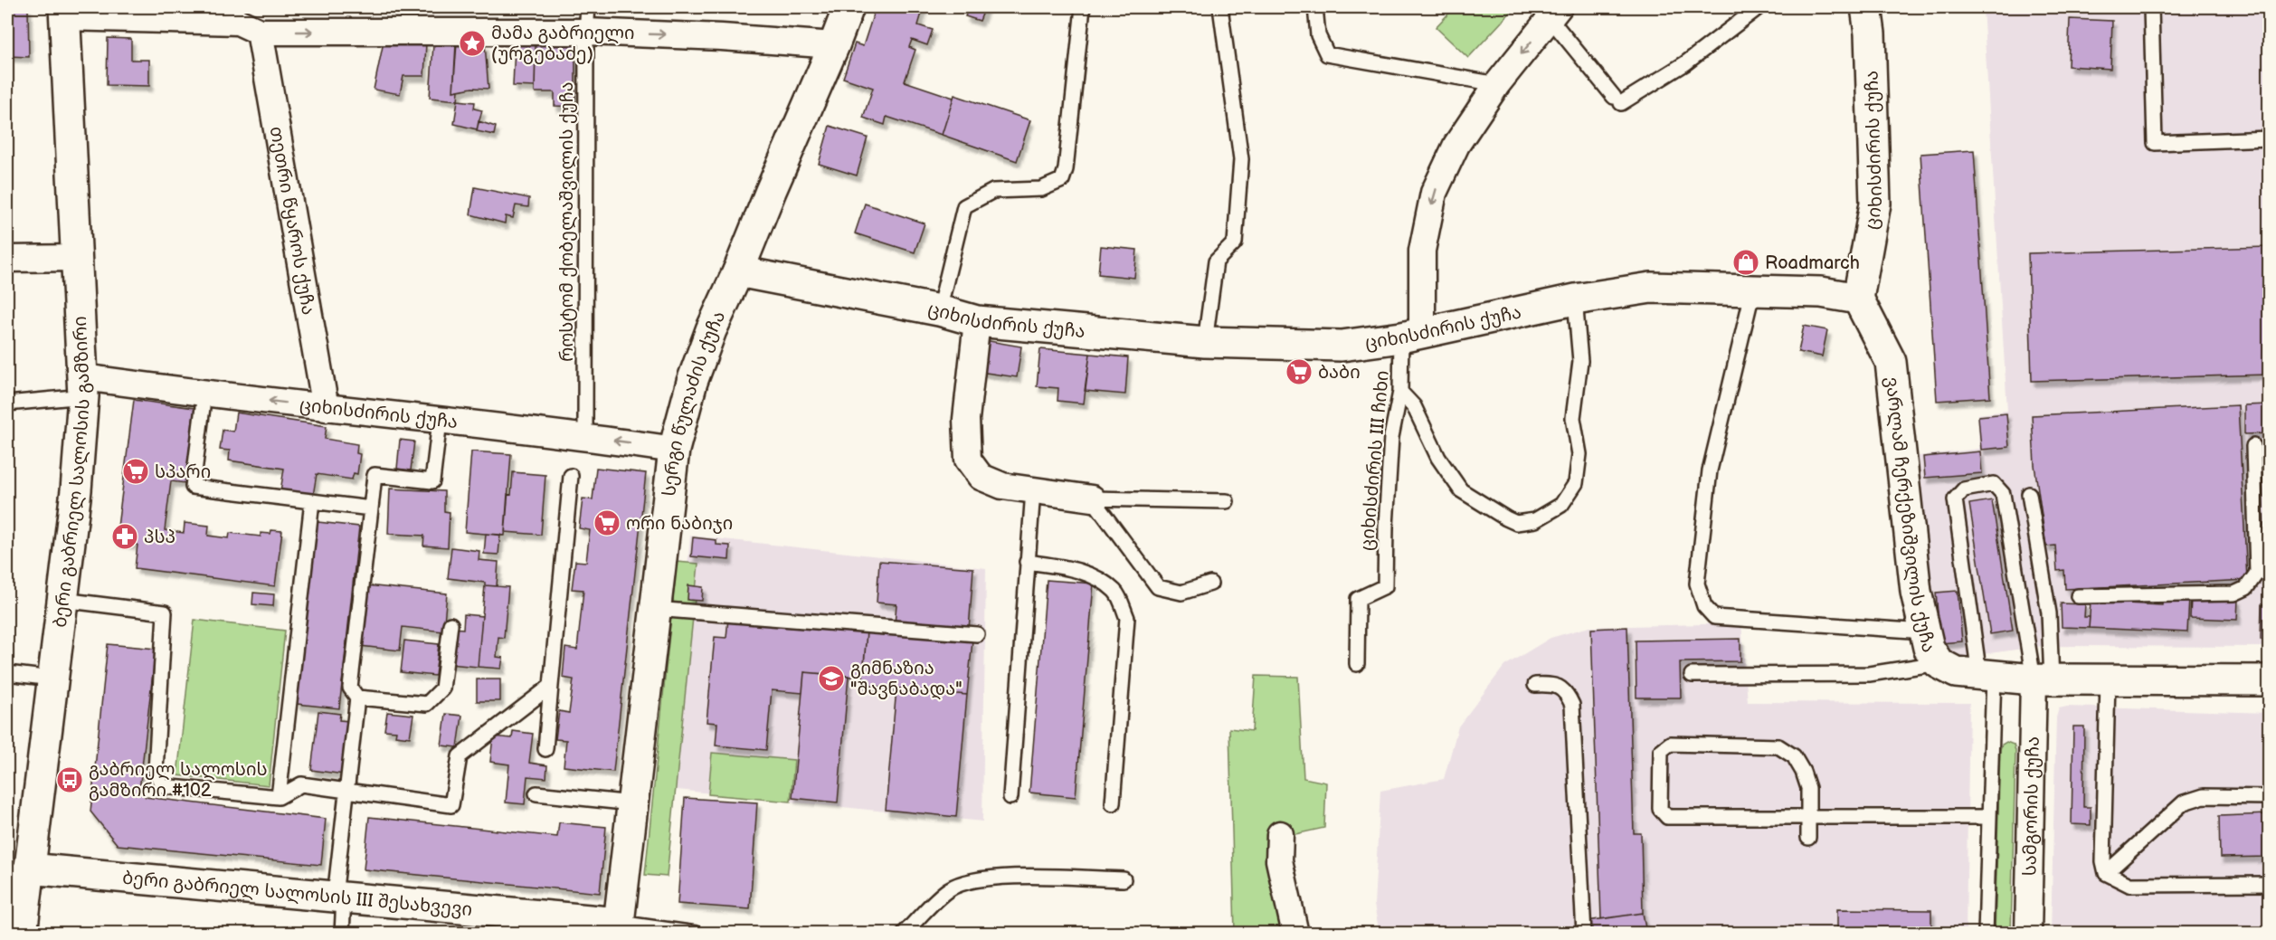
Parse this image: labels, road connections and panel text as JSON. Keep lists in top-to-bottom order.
{
  "streets": {
    "street": [
      "ციხისძირის ქუჩა",
      "თეთრი წყაროს ქუჩა",
      "სერგი წულაძის ქუჩა",
      "ბერი გაბრიელ სალოსის გამზირი",
      "ვარლამ ჩერქეზიშვილის ქუჩა",
      "სამგორის ქუჩა",
      "ბერი გაბრიელ სალოსის III შესახვევი"
    ],
    "lane": ["როსტომ ქობელაშვილის ქუჩა", "ციხისძირის III ჩიხი"]
  },
  "crossings": [
    ["ციხისძირის ქუჩა", "თეთრი წყაროს ქუჩა"],
    ["ციხისძირის ქუჩა", "როსტომ ქობელაშვილის ქუჩა"],
    ["ციხისძირის ქუჩა", "სერგი წულაძის ქუჩა"],
    ["ციხისძირის ქუჩა", "ციხისძირის III ჩიხი"],
    ["ციხისძირის ქუჩა", "ბერი გაბრიელ სალოსის გამზირი"],
    ["ციხისძირის ქუჩა", "ვარლამ ჩერქეზიშვილის ქუჩა"],
    ["სერგი წულაძის ქუჩა", "ბერი გაბრიელ სალოსის III შესახვევი"],
    ["ბერი გაბრიელ სალოსის გამზირი", "ბერი გაბრიელ სალოსის III შესახვევი"],
    ["ვარლამ ჩერქეზიშვილის ქუჩა", "სამგორის ქუჩა"]
  ],
  "places": {
    "place": ["მამა გაბრიელი (ურგებაძე)"],
    "shop": ["Roadmarch"],
    "supermarket": ["ბაბი", "სპარი", "ორი ნაბიჯი"],
    "pharmacy": ["პსპ"],
    "school or university": ["გიმნაზია \"შავნაბადა\""],
    "bus stop": ["გაბრიელ სალოსის გამზირი #102"]
  }
}
